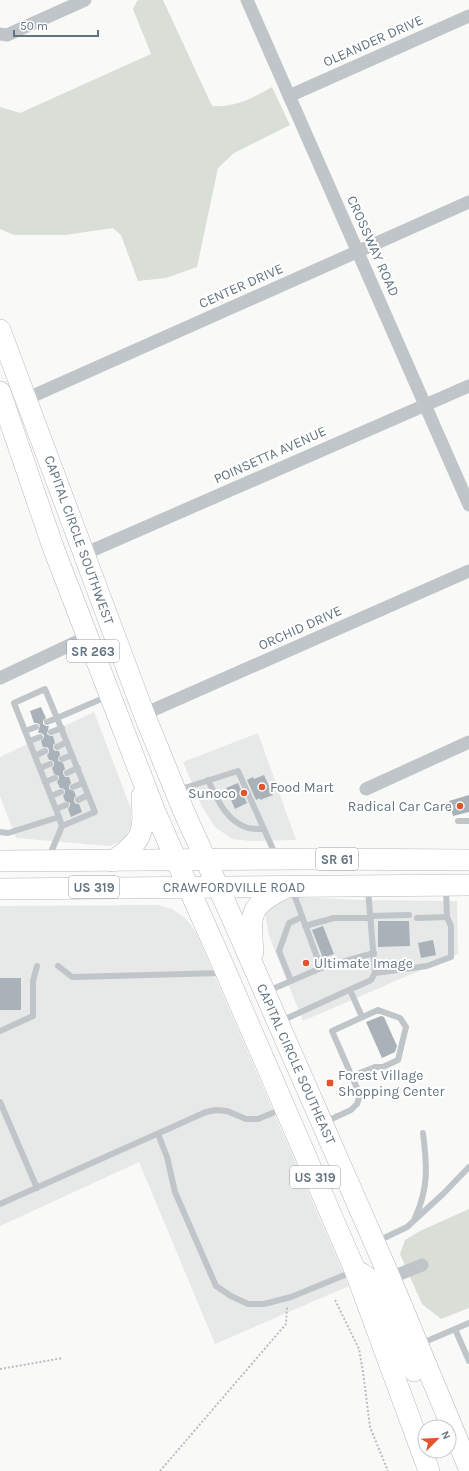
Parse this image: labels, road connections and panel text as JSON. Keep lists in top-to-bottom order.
{
  "streets": {
    "main road": [
      "CAPITAL CIRCLE SOUTHWEST",
      "SR 263",
      "SR 61",
      "US 319",
      "CRAWFORDVILLE ROAD",
      "CAPITAL CIRCLE SOUTHEAST"
    ],
    "street": [
      "OLEANDER DRIVE",
      "CROSSWAY ROAD",
      "CENTER DRIVE",
      "POINSETTA AVENUE",
      "ORCHID DRIVE"
    ]
  },
  "crossings": [
    ["OLEANDER DRIVE", "CROSSWAY ROAD"],
    ["CROSSWAY ROAD", "CENTER DRIVE"],
    ["CROSSWAY ROAD", "POINSETTA AVENUE"],
    ["CENTER DRIVE", "CAPITAL CIRCLE SOUTHWEST"],
    ["POINSETTA AVENUE", "CAPITAL CIRCLE SOUTHWEST"],
    ["CAPITAL CIRCLE SOUTHWEST", "ORCHID DRIVE"],
    ["CAPITAL CIRCLE SOUTHWEST", "CRAWFORDVILLE ROAD"],
    ["CAPITAL CIRCLE SOUTHWEST", "CAPITAL CIRCLE SOUTHEAST"],
    ["CRAWFORDVILLE ROAD", "CAPITAL CIRCLE SOUTHEAST"]
  ],
  "places": {
    "other": [
      "Food Mart",
      "Sunoco",
      "Radical Car Care",
      "Ultimate Image"
    ],
    "transit": ["Forest Village Shopping Center"]
  },
  "scale_bar": "50 m",
  "north": "top right"
}
